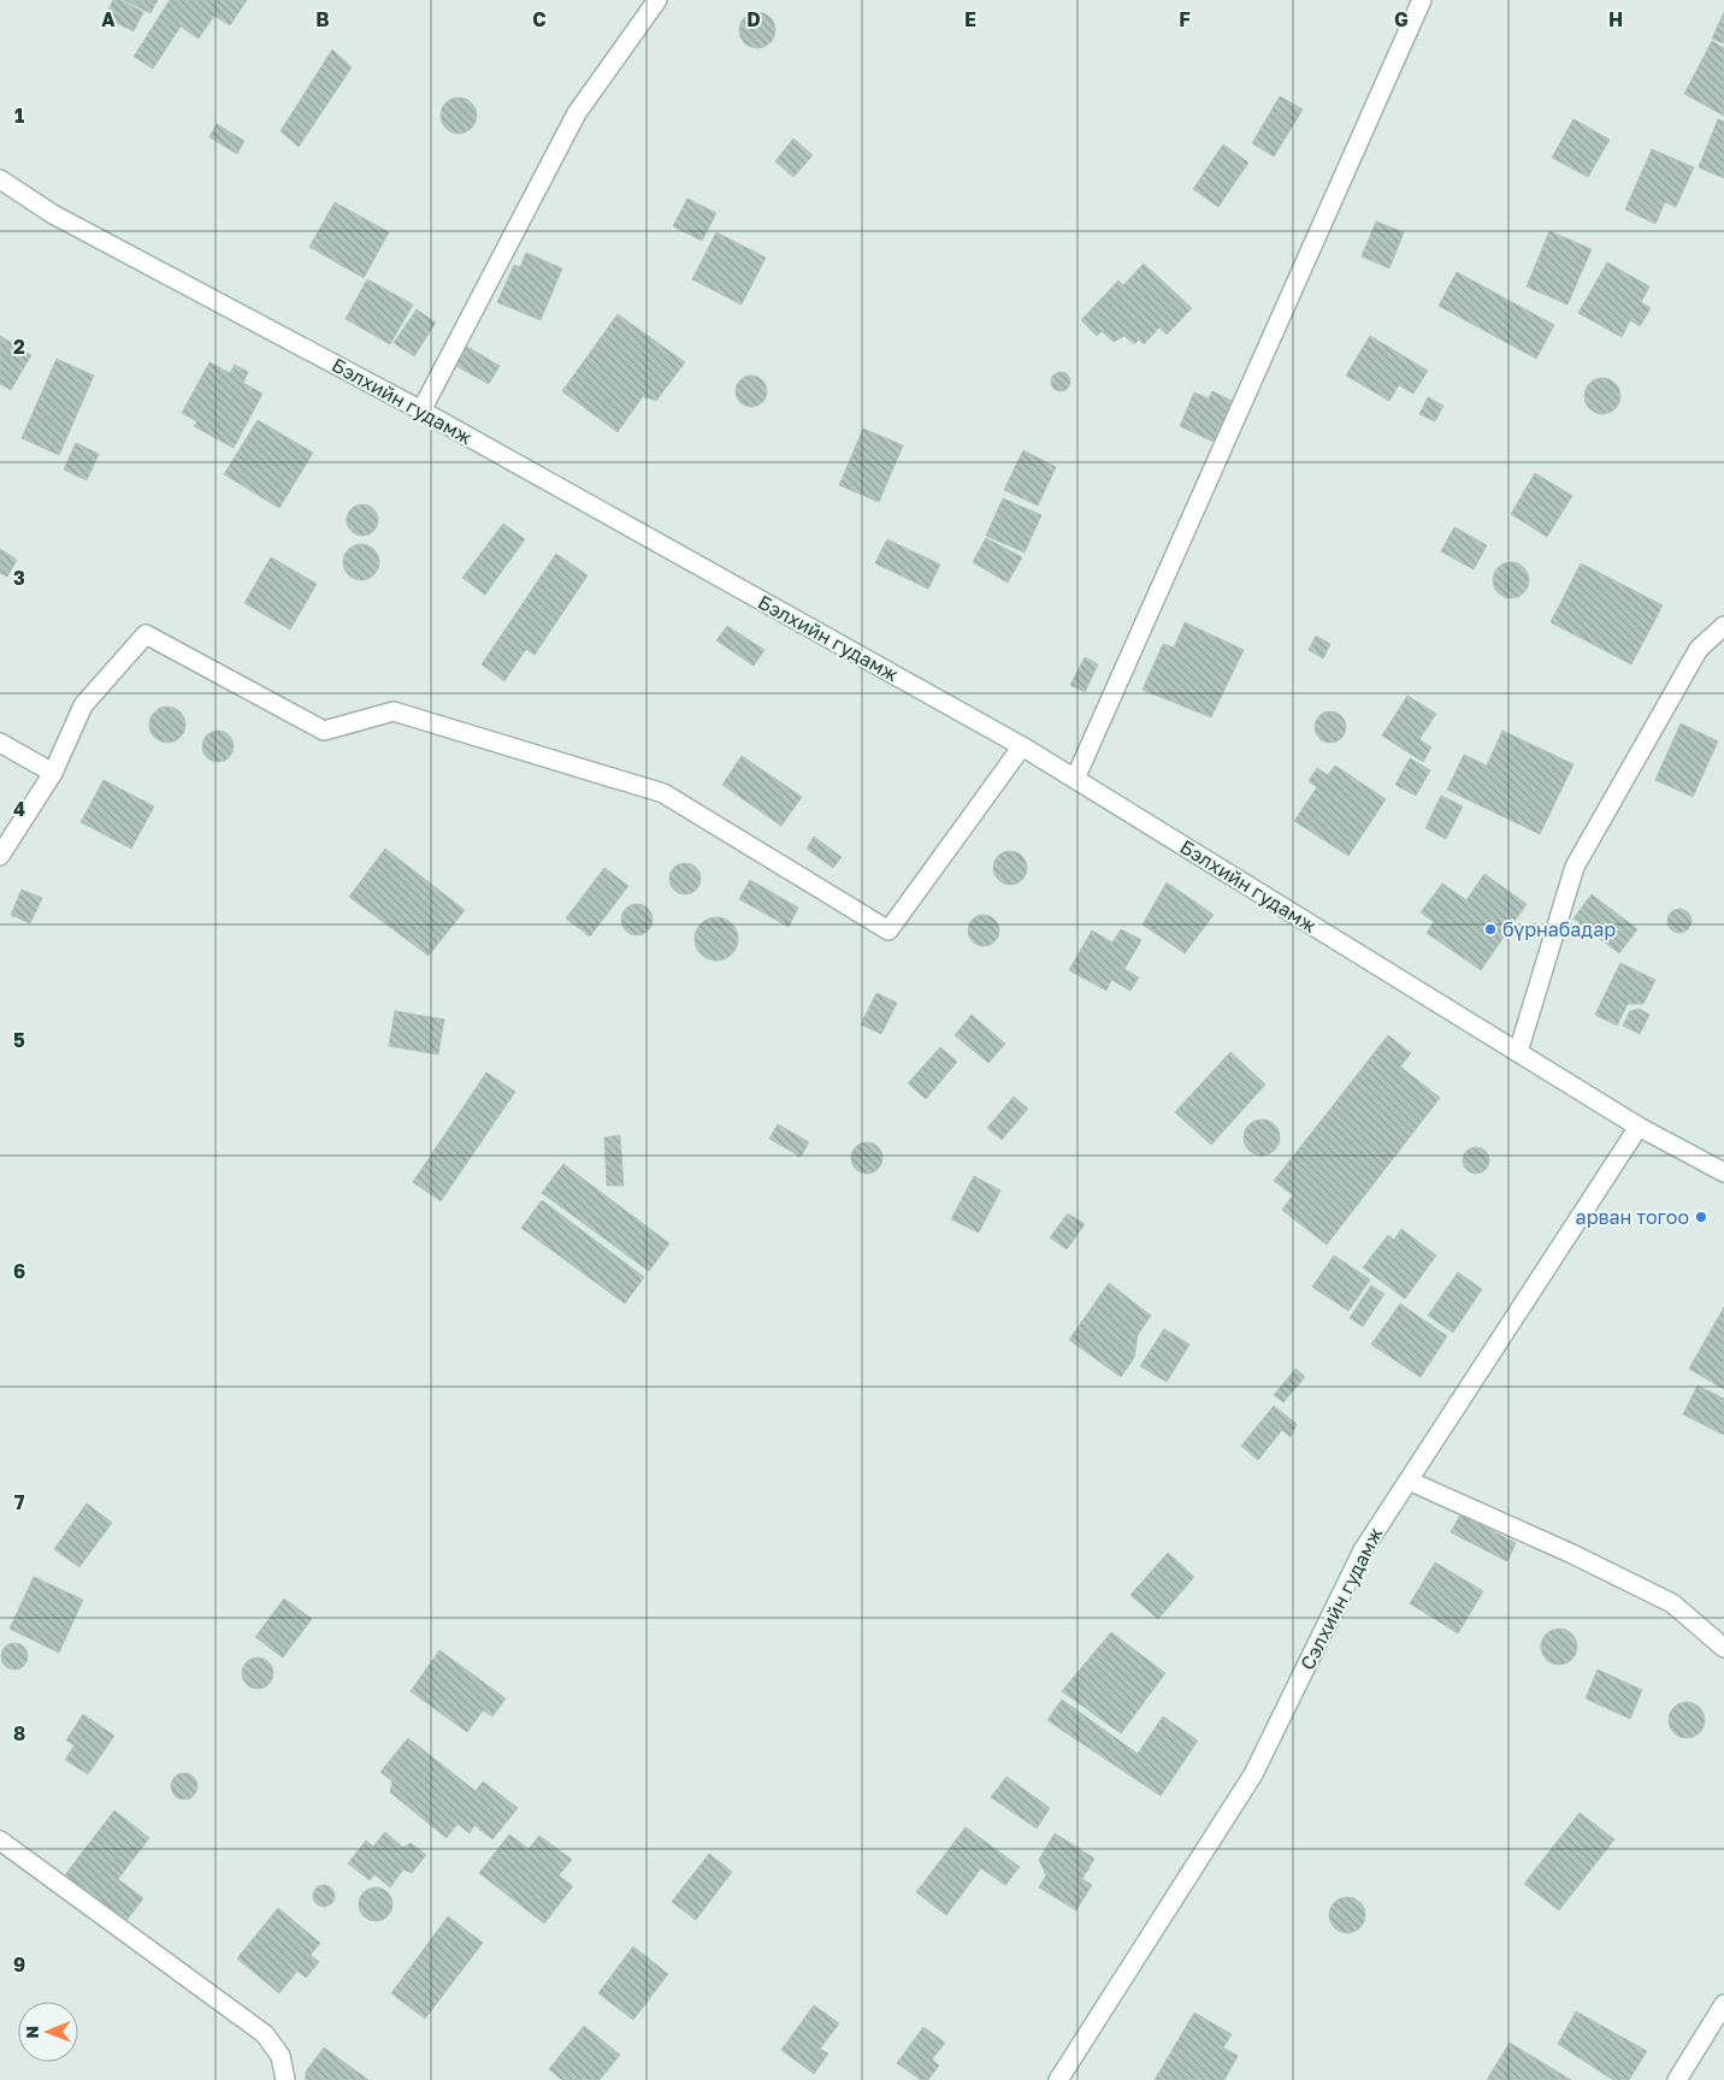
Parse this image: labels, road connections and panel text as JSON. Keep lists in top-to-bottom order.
{
  "streets": {
    "street": ["Бэлхийн гудамж", "Сэлхийн гудамж"]
  },
  "crossings": [
    ["Бэлхийн гудамж", "Сэлхийн гудамж"]
  ],
  "places": ["бүрнабадар", "арван тогоо"],
  "north": "left",
  "grid": {
    "columns": [
      "A",
      "B",
      "C",
      "D",
      "E",
      "F",
      "G",
      "H"
    ],
    "rows": [
      "1",
      "2",
      "3",
      "4",
      "5",
      "6",
      "7",
      "8",
      "9"
    ]
  }
}
